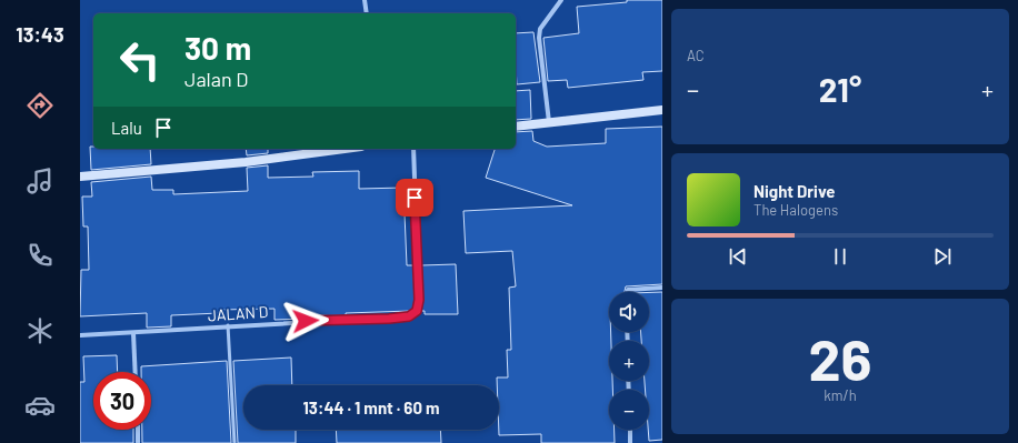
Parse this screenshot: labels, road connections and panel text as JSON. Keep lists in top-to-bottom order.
{
  "streets": {
    "street": ["JALAN D"]
  },
  "page": {
    "tabs": "13:43",
    "tile": [
      "AC",
      ["26", "km/h"]
    ],
    "turn": ["30 m", "Jalan D"],
    "heat": ["−", "21°", "+"],
    "then": "Lalu",
    "song": ["Night Drive", "The Halogens"],
    "map_buttons": ["+", "−"],
    "limit": "30",
    "trip": "13:44 · 1 mnt · 60 m"
  }
}
